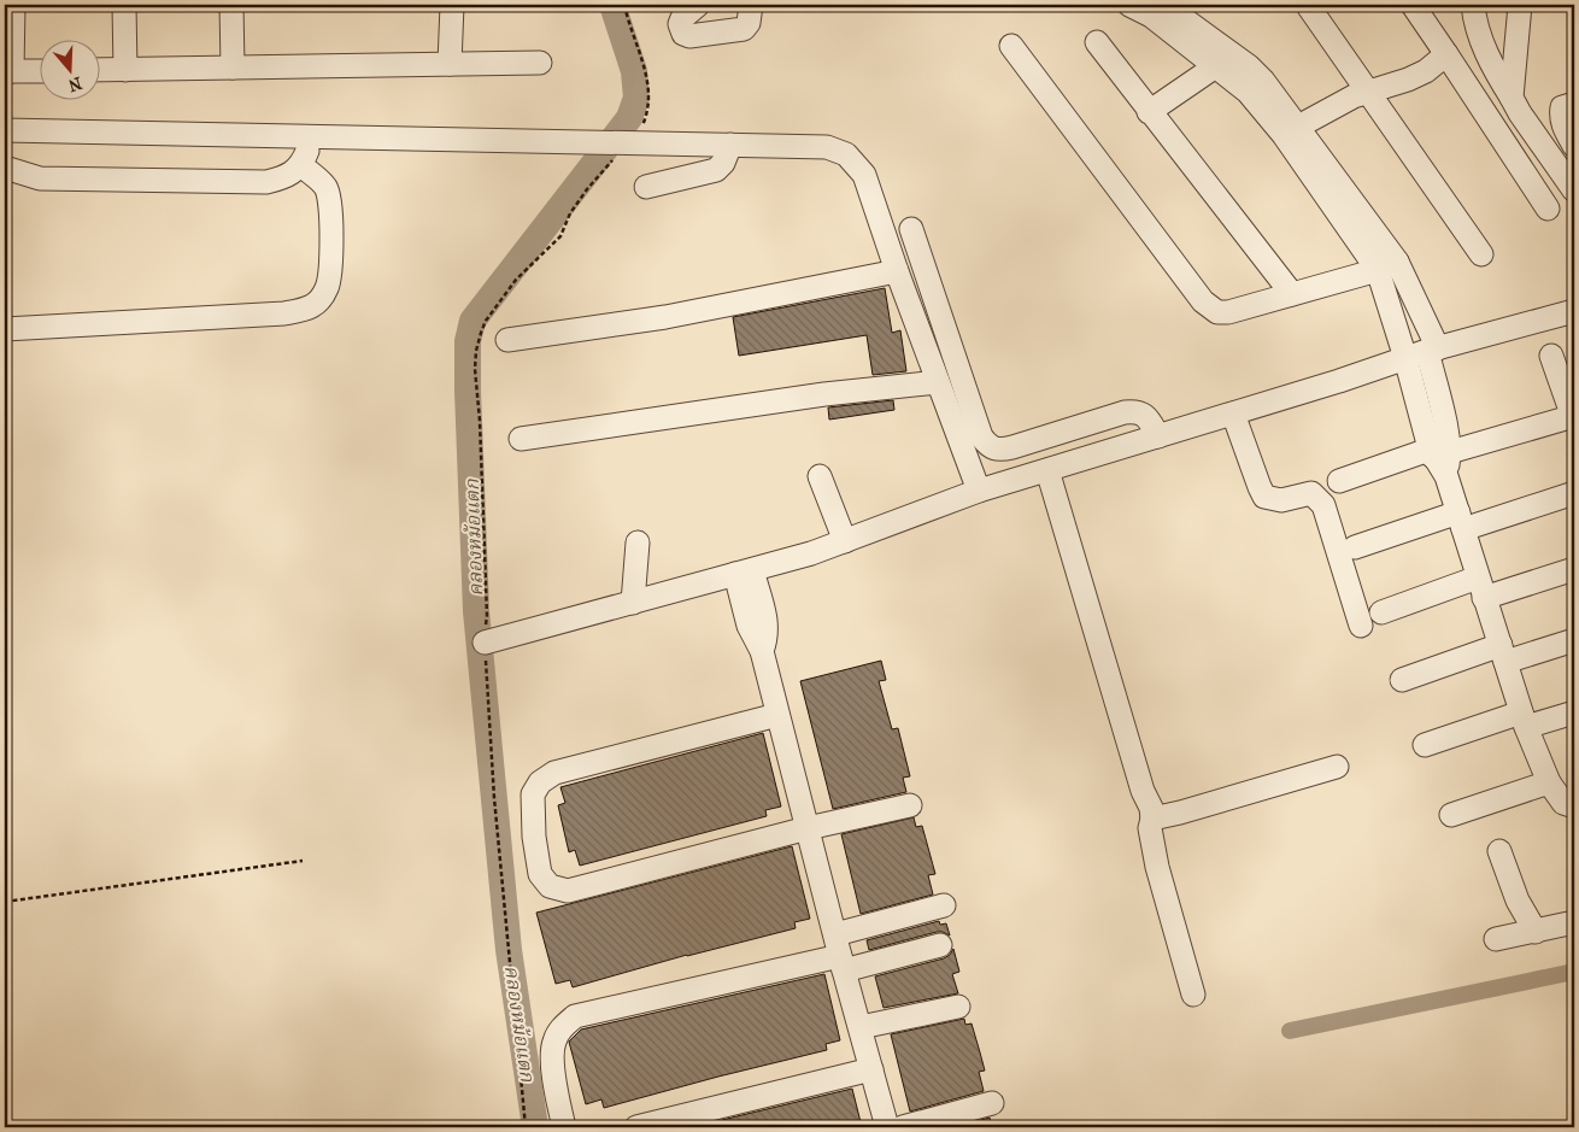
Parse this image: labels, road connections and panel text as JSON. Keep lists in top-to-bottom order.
{
  "water": ["คลองหม้อแตก"],
  "north": "bottom"
}
